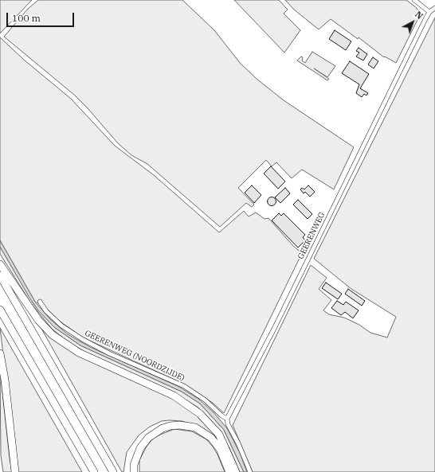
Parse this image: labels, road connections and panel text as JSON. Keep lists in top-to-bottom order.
{
  "streets": {
    "street": ["GEERENWEG", "GEERENWEG (NOORDZIJDE)"]
  },
  "crossings": [
    ["GEERENWEG", "GEERENWEG (NOORDZIJDE)"]
  ],
  "scale_bar": "100 m",
  "north": "top right"
}
